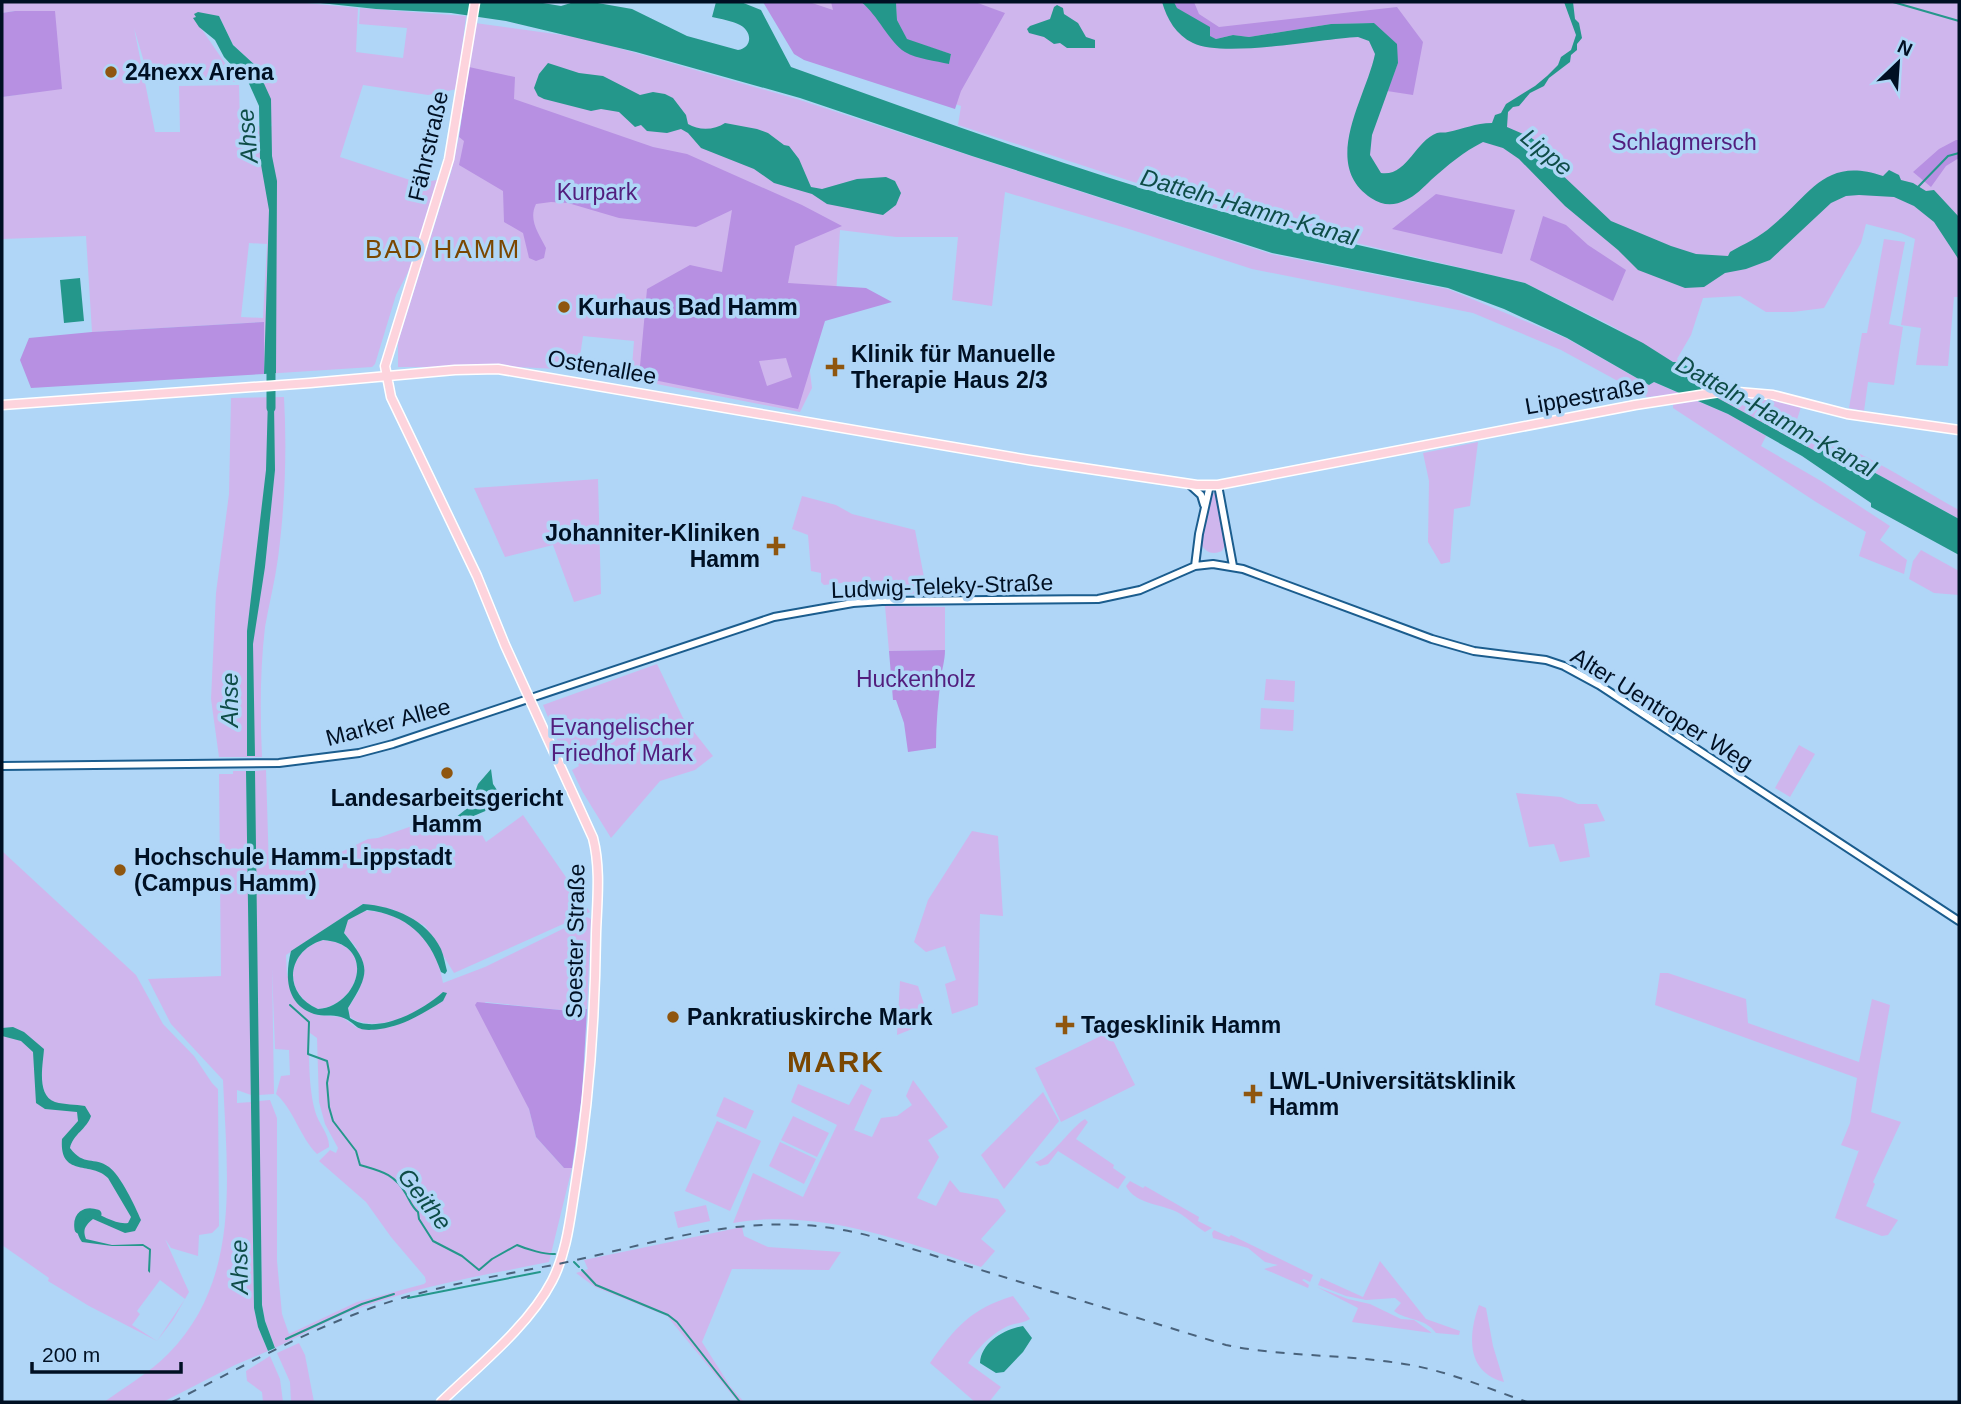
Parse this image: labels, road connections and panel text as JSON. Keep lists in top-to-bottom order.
{
  "streets": {
    "main road": [
      "Fährstraße",
      "Ostenallee",
      "Lippestraße",
      "Soester Straße"
    ],
    "street": ["Ludwig-Teleky-Straße", "Alter Uentroper Weg", "Marker Allee"]
  },
  "crossings": [
    ["Fährstraße", "Ostenallee"],
    ["Fährstraße", "Soester Straße"],
    ["Ostenallee", "Lippestraße"],
    ["Ostenallee", "Soester Straße"],
    ["Ludwig-Teleky-Straße", "Alter Uentroper Weg"],
    ["Ludwig-Teleky-Straße", "Marker Allee"],
    ["Ludwig-Teleky-Straße", "Soester Straße"],
    ["Marker Allee", "Soester Straße"]
  ],
  "districts": ["BAD HAMM", "MARK"],
  "water": [
    "Ahse",
    "Lippe",
    "Datteln-Hamm-Kanal",
    "Geithe"
  ],
  "parks": [
    "Schlagmersch",
    "Kurpark",
    "Huckenholz",
    "Evangelischer Friedhof Mark"
  ],
  "places": {
    "other": [
      "24nexx Arena",
      "Kurhaus Bad Hamm",
      "Landesarbeitsgericht Hamm",
      "Hochschule Hamm-Lippstadt (Campus Hamm)",
      "Pankratiuskirche Mark"
    ],
    "health": [
      "Klinik für Manuelle Therapie Haus 2/3",
      "Johanniter-Kliniken Hamm",
      "Tagesklinik Hamm",
      "LWL-Universitätsklinik Hamm"
    ]
  },
  "scale_bar": "200 m",
  "north": "top right"
}
